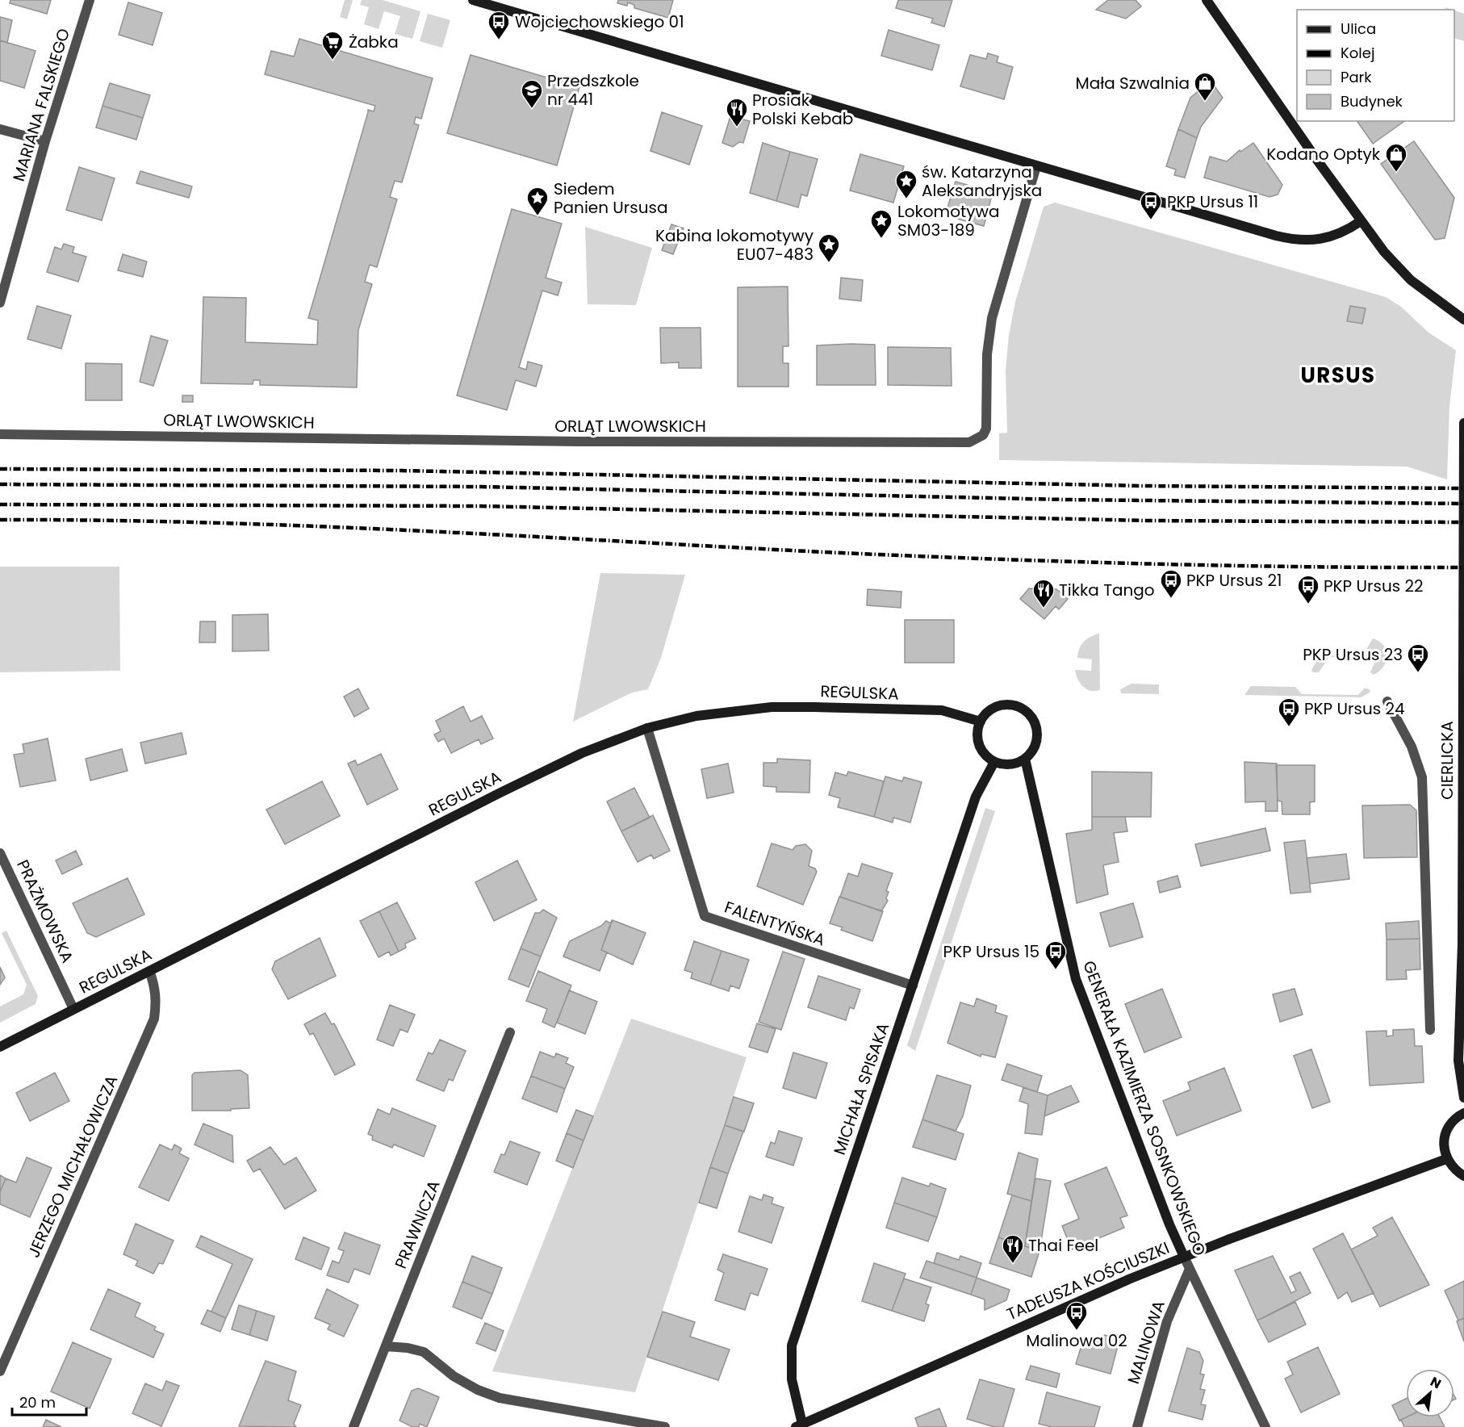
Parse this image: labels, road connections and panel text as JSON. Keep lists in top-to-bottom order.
{
  "streets": {
    "street": [
      "MARIANA FALSKIEGO",
      "ORLĄT LWOWSKICH",
      "REGULSKA",
      "CIERLICKA",
      "PRAŻMOWSKA",
      "FALENTYŃSKA",
      "MICHAŁA SPISAKA",
      "GENERAŁA KAZIMIERZA SOSNKOWSKIEGO",
      "JERZEGO MICHAŁOWICZA",
      "PRAWNICZA",
      "TADEUSZA KOŚCIUSZKI",
      "MALINOWA"
    ]
  },
  "crossings": [
    ["REGULSKA", "PRAŻMOWSKA"],
    ["REGULSKA", "FALENTYŃSKA"],
    ["REGULSKA", "MICHAŁA SPISAKA"],
    ["REGULSKA", "GENERAŁA KAZIMIERZA SOSNKOWSKIEGO"],
    ["REGULSKA", "JERZEGO MICHAŁOWICZA"],
    ["FALENTYŃSKA", "MICHAŁA SPISAKA"],
    ["MICHAŁA SPISAKA", "GENERAŁA KAZIMIERZA SOSNKOWSKIEGO"],
    ["MICHAŁA SPISAKA", "TADEUSZA KOŚCIUSZKI"],
    ["GENERAŁA KAZIMIERZA SOSNKOWSKIEGO", "TADEUSZA KOŚCIUSZKI"],
    ["GENERAŁA KAZIMIERZA SOSNKOWSKIEGO", "MALINOWA"]
  ],
  "districts": ["URSUS"],
  "places": {
    "bus stop": [
      "Wojciechowskiego 01",
      "PKP Ursus 11",
      "PKP Ursus 21",
      "PKP Ursus 22",
      "PKP Ursus 23",
      "PKP Ursus 24",
      "PKP Ursus 15",
      "Malinowa 02"
    ],
    "supermarket": ["Żabka"],
    "shop": ["Mała Szwalnia", "Kodano Optyk"],
    "school or university": ["Przedszkole nr 441"],
    "restaurant": ["Prosiak Polski Kebab", "Tikka Tango", "Thai Feel"],
    "place": [
      "św. Katarzyna Aleksandryjska",
      "Siedem Panien Ursusa",
      "Lokomotywa SM03-189",
      "Kabina lokomotywy EU07-483"
    ]
  },
  "legend": [
    "Ulica",
    "Kolej",
    "Park",
    "Budynek"
  ],
  "scale_bar": "20 m",
  "north": "top right"
}
